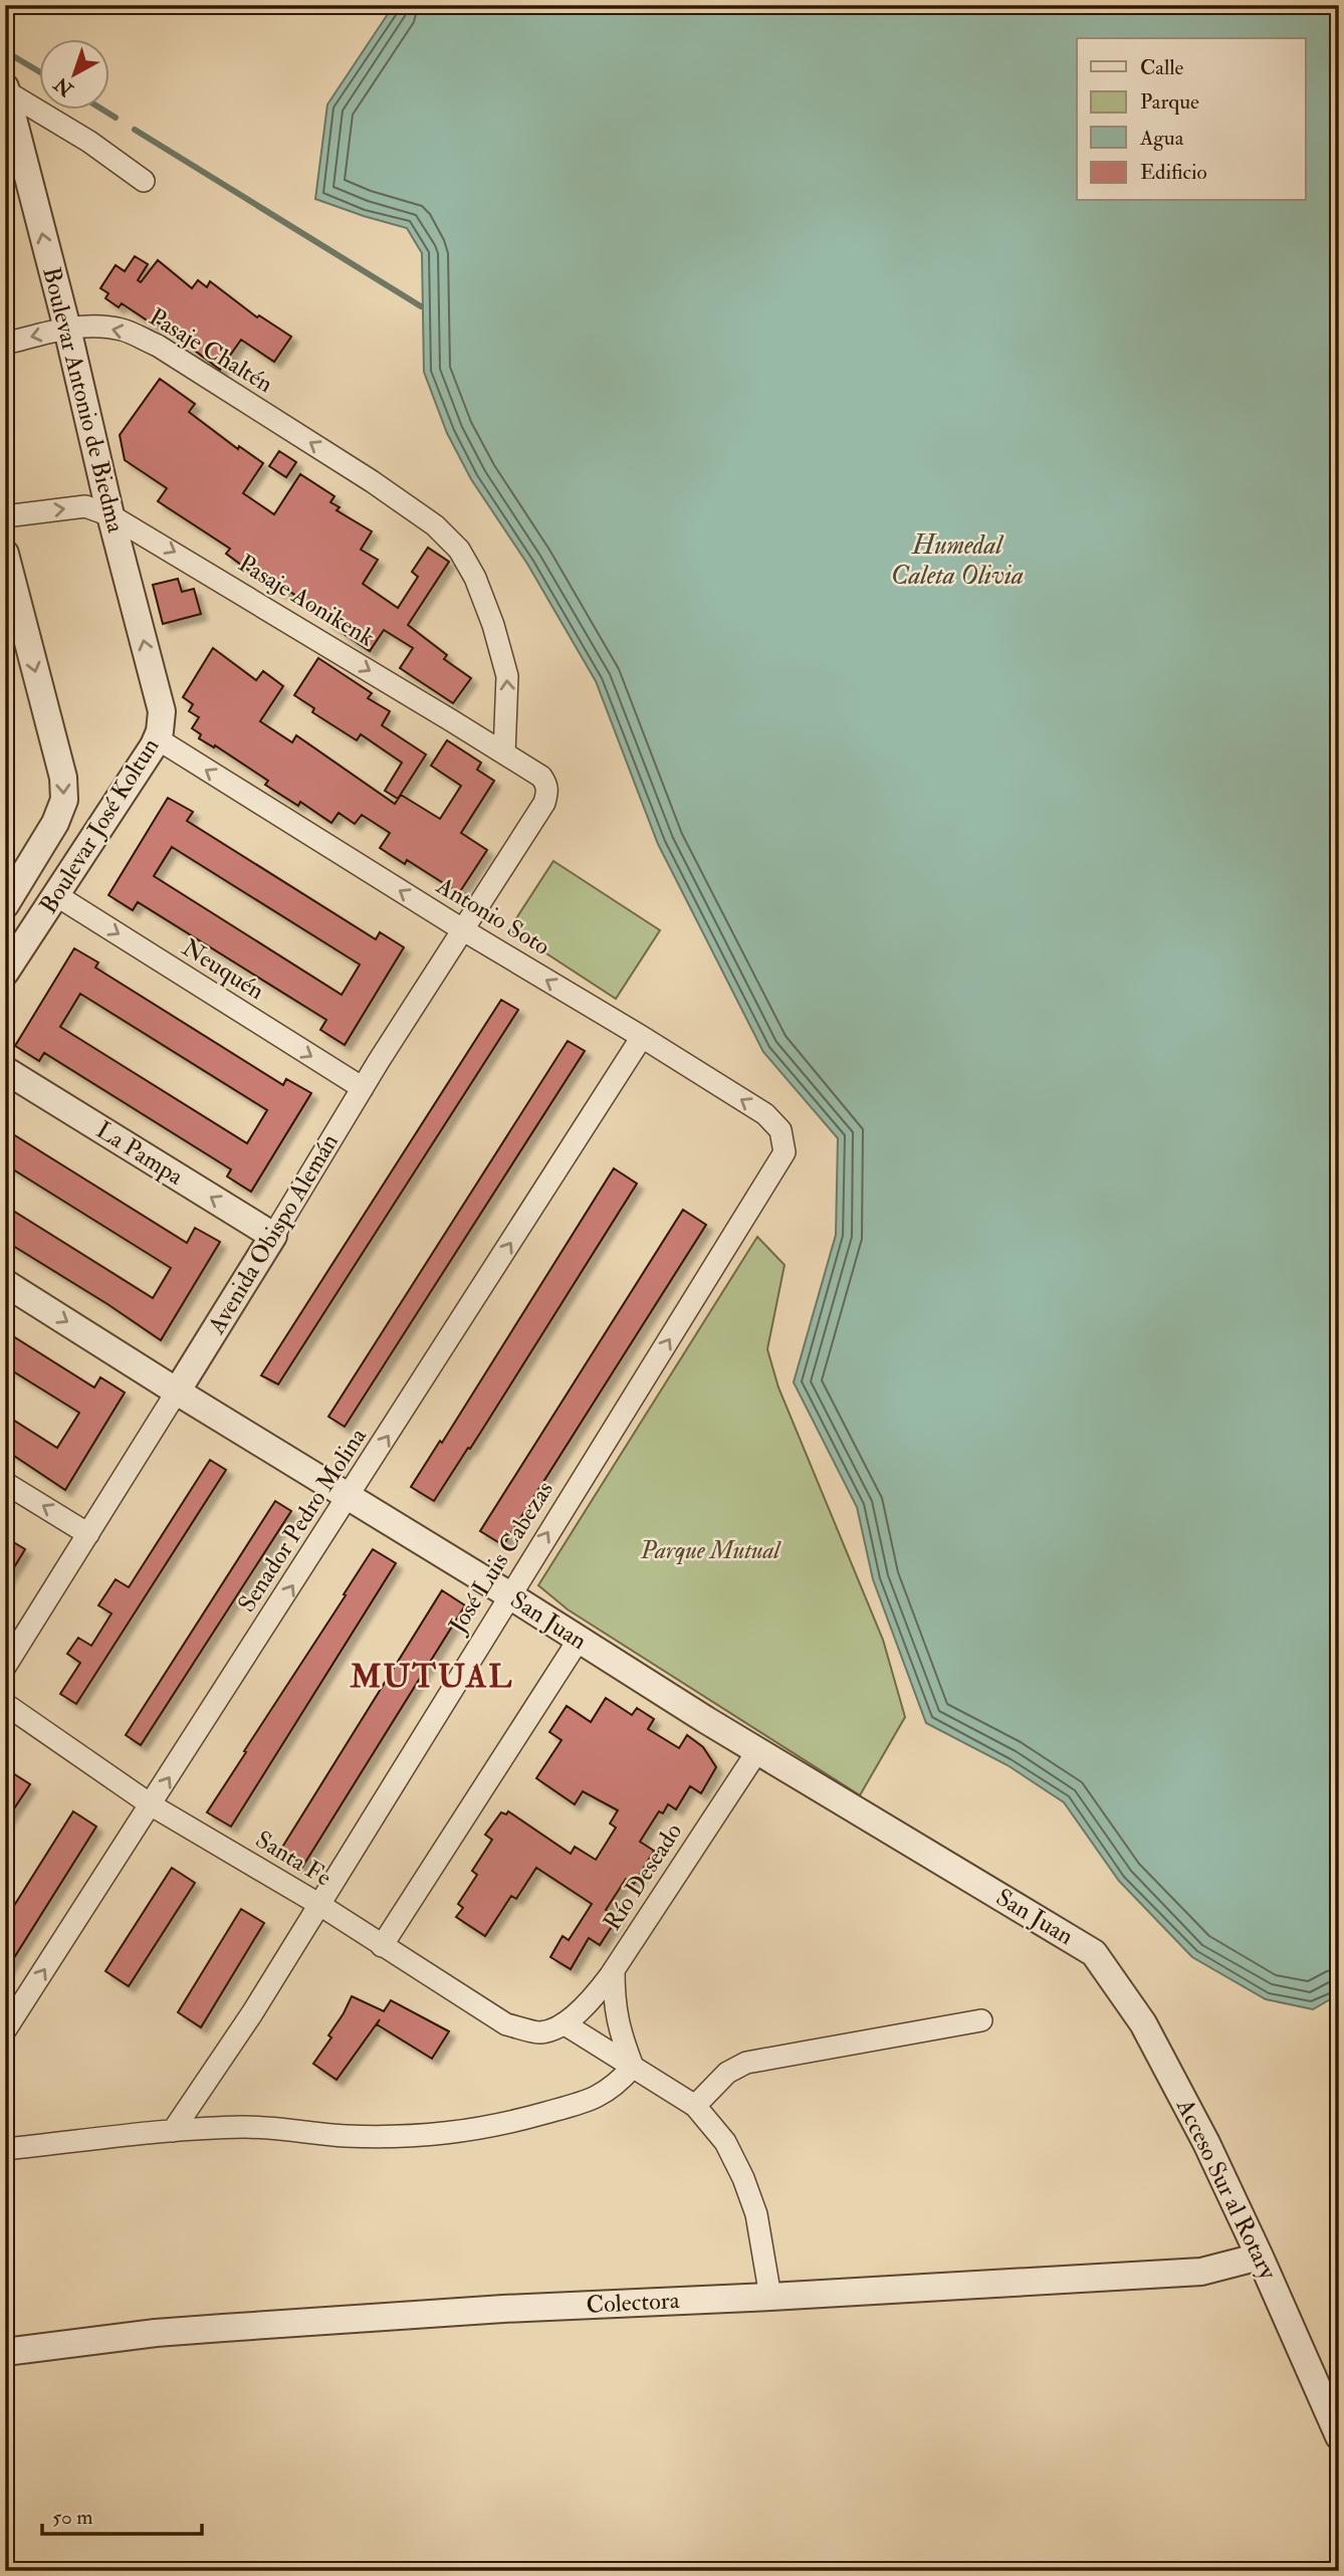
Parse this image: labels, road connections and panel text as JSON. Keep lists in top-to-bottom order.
{
  "streets": {
    "street": [
      "Pasaje Chaltén",
      "Boulevar Antonio de Biedma",
      "Pasaje Aonikenk",
      "Boulevar José Koltun",
      "Antonio Soto",
      "Neuquén",
      "La Pampa",
      "Avenida Obispo Alemán",
      "Senador Pedro Molina",
      "José Luis Cabezas",
      "San Juan",
      "Santa Fe",
      "Río Deseado",
      "Acceso Sur al Rotary",
      "Colectora"
    ]
  },
  "crossings": [
    ["Pasaje Chaltén", "Boulevar Antonio de Biedma"],
    ["Pasaje Chaltén", "Pasaje Aonikenk"],
    ["Boulevar Antonio de Biedma", "Pasaje Aonikenk"],
    ["Boulevar Antonio de Biedma", "Boulevar José Koltun"],
    ["Pasaje Aonikenk", "Avenida Obispo Alemán"],
    ["Boulevar José Koltun", "Antonio Soto"],
    ["Boulevar José Koltun", "Neuquén"],
    ["Antonio Soto", "Avenida Obispo Alemán"],
    ["Antonio Soto", "Senador Pedro Molina"],
    ["Antonio Soto", "José Luis Cabezas"],
    ["Neuquén", "Avenida Obispo Alemán"],
    ["La Pampa", "Avenida Obispo Alemán"],
    ["Avenida Obispo Alemán", "San Juan"],
    ["Senador Pedro Molina", "San Juan"],
    ["Senador Pedro Molina", "Santa Fe"],
    ["José Luis Cabezas", "San Juan"],
    ["José Luis Cabezas", "Santa Fe"],
    ["San Juan", "Río Deseado"],
    ["San Juan", "Acceso Sur al Rotary"],
    ["Santa Fe", "Río Deseado"],
    ["Acceso Sur al Rotary", "Colectora"]
  ],
  "one_way": [
    "Pasaje Chaltén",
    "Boulevar Antonio de Biedma",
    "Pasaje Aonikenk",
    "Boulevar José Koltun",
    "Antonio Soto",
    "Neuquén",
    "La Pampa",
    "Senador Pedro Molina",
    "José Luis Cabezas"
  ],
  "districts": ["MUTUAL"],
  "water": ["Humedal Caleta Olivia"],
  "parks": ["Parque Mutual"],
  "legend": [
    "Calle",
    "Parque",
    "Agua",
    "Edificio"
  ],
  "scale_bar": "50 m",
  "north": "bottom left"
}
